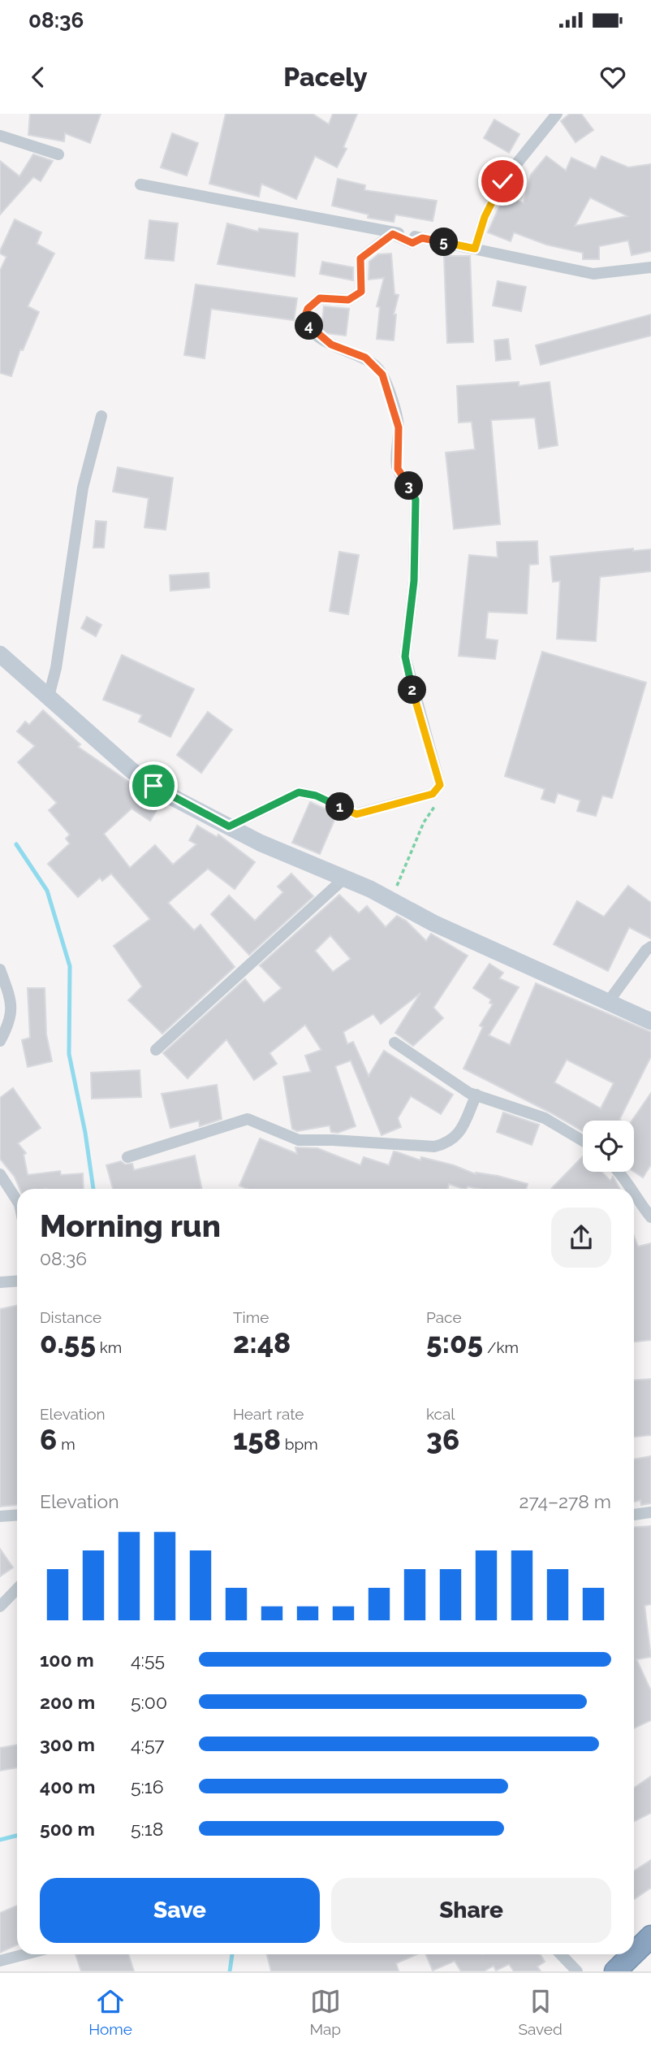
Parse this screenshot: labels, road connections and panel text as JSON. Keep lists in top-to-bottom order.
{
  "page": {
    "status": "08:36",
    "header": "Pacely",
    "pins": [
      "5",
      "4",
      "3",
      "2",
      "1"
    ],
    "heading": ["Morning run", "08:36"],
    "stats": [
      ["Distance", "0.55 km"],
      ["Time", "2:48"],
      ["Pace", "5:05 /km"],
      ["Elevation", "6 m"],
      ["Heart rate", "158 bpm"],
      ["kcal", "36"]
    ],
    "chart": ["Elevation", "274–278 m"],
    "list": [
      {
        "name": "100 m",
        "note": "4:55"
      },
      {
        "name": "200 m",
        "note": "5:00"
      },
      {
        "name": "300 m",
        "note": "4:57"
      },
      {
        "name": "400 m",
        "note": "5:16"
      },
      {
        "name": "500 m",
        "note": "5:18"
      }
    ],
    "buttons": ["Save", "Share"],
    "tabs": ["Home", "Map", "Saved"]
  }
}
